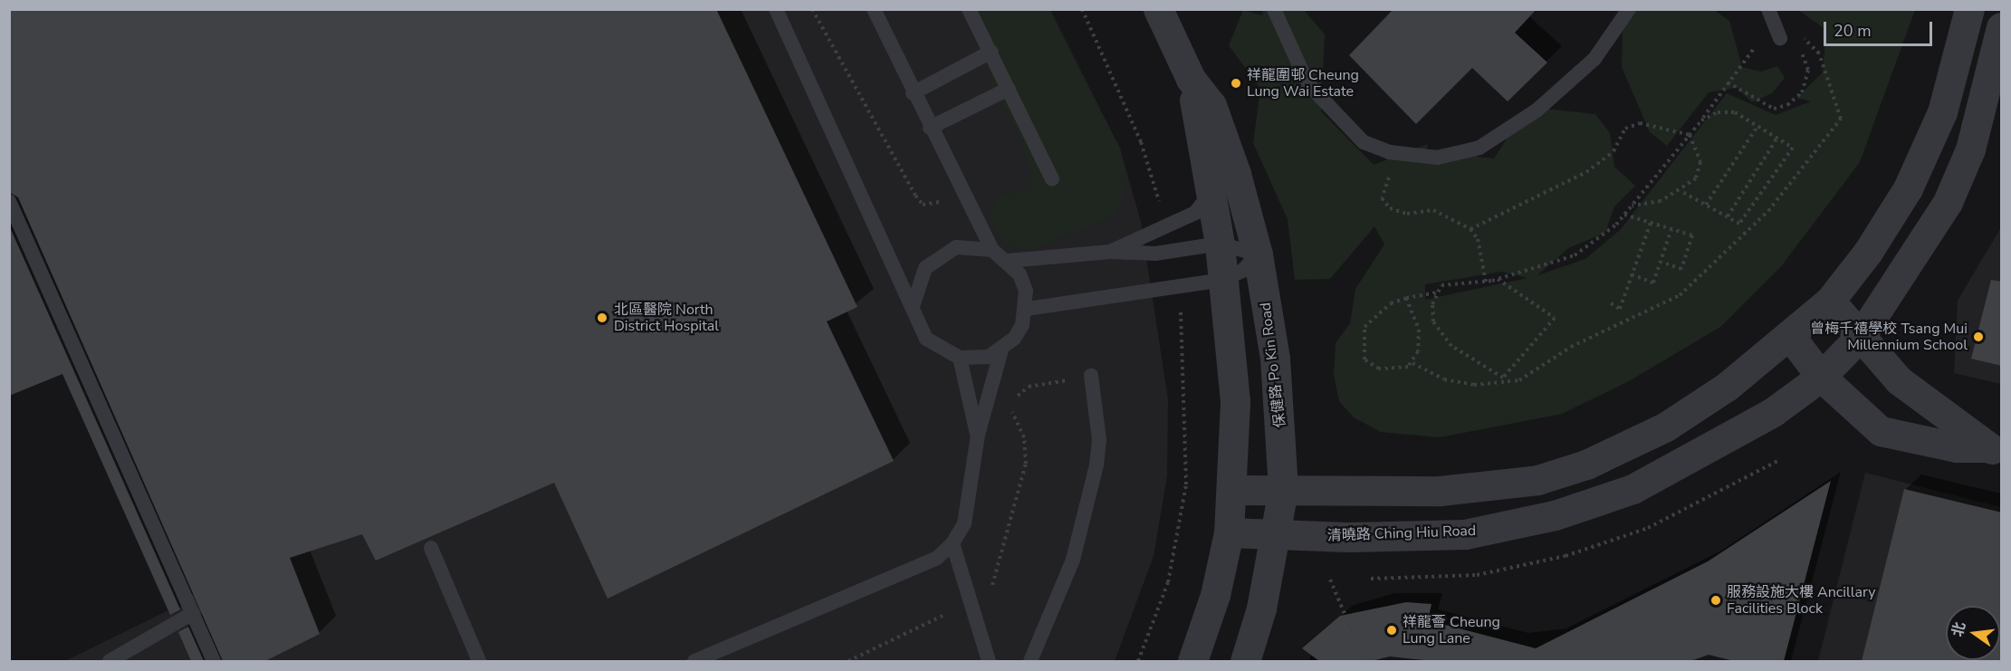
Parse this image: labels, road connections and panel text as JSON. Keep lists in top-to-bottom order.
{
  "streets": {
    "street": ["保健路 Po Kin Road", "清曉路 Ching Hiu Road"]
  },
  "crossings": [
    ["保健路 Po Kin Road", "清曉路 Ching Hiu Road"]
  ],
  "places": [
    "祥龍圍邨 Cheung Lung Wai Estate",
    "北區醫院 North District Hospital",
    "曾梅千禧學校 Tsang Mui Millennium School",
    "服務設施大樓 Ancillary Facilities Block",
    "祥龍薈 Cheung Lung Lane"
  ],
  "scale_bar": "20 m",
  "north": "left"
}
